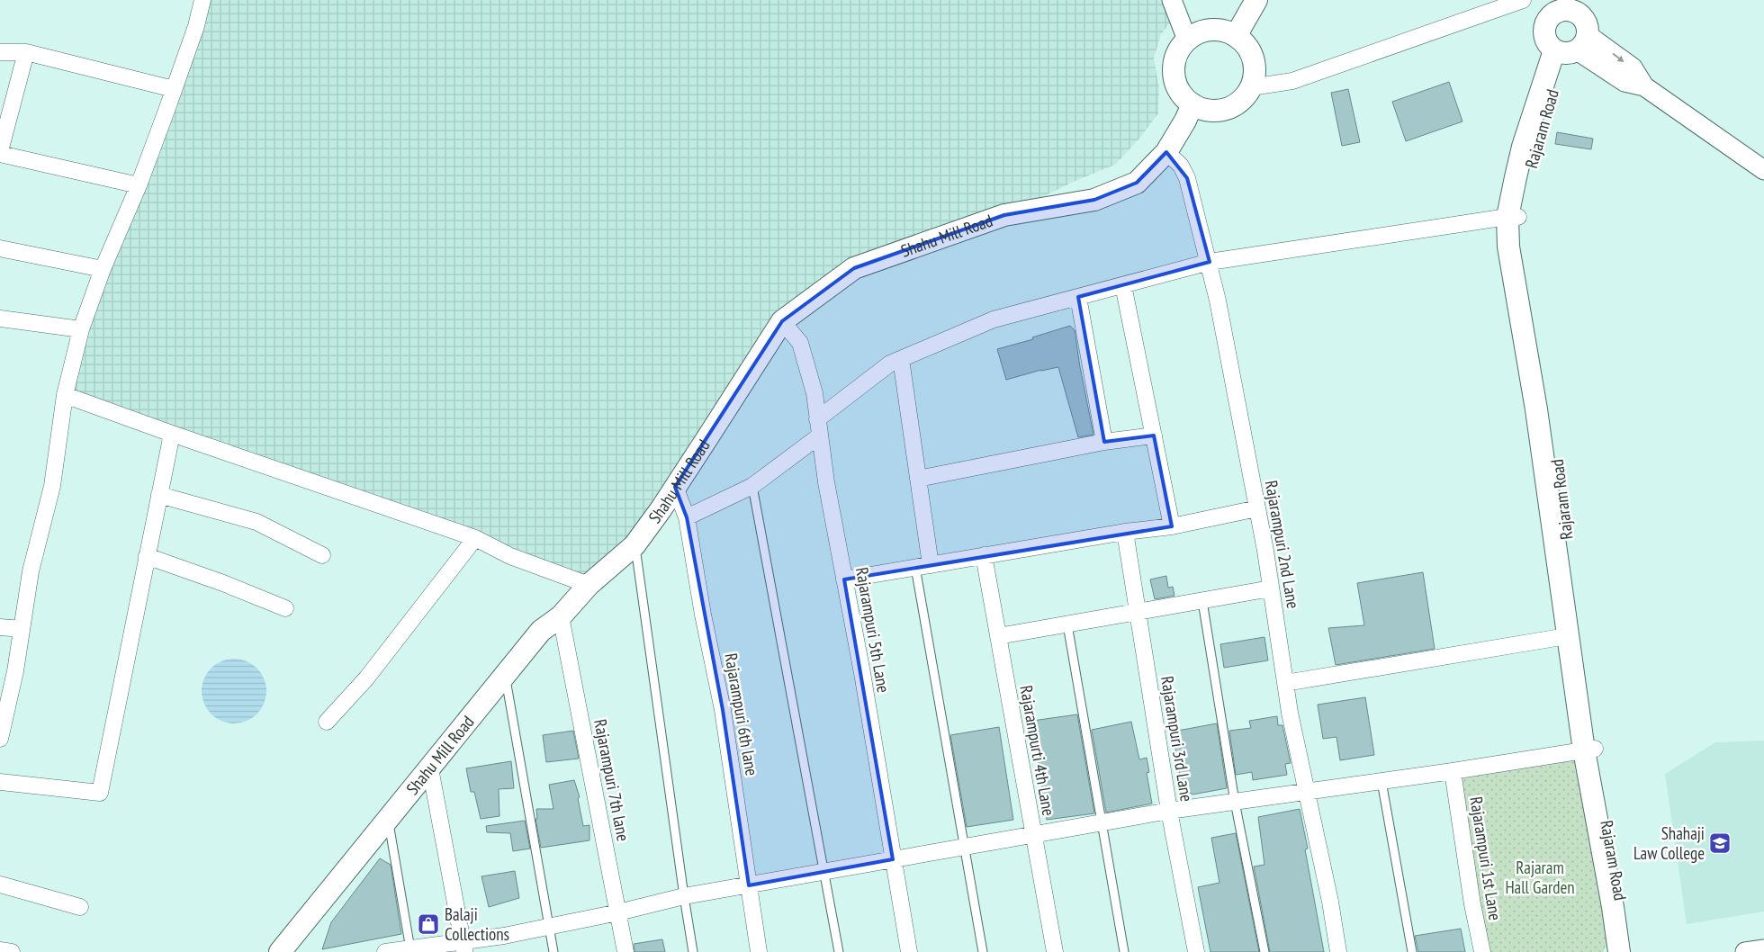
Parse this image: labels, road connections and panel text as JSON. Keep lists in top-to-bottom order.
{
  "streets": {
    "main road": ["Rajaram Road", "Shahu Mill Road"],
    "street": [
      "Rajarampuri 2nd Lane",
      "Rajarampuri 5th Lane",
      "Rajarampuri 6th lane",
      "Rajarampuri 3rd Lane",
      "Rajarampurti 4th Lane",
      "Rajarampuri 7th lane",
      "Rajarampuri 1st Lane"
    ]
  },
  "crossings": [
    ["Shahu Mill Road", "Rajarampuri 2nd Lane"],
    ["Shahu Mill Road", "Rajarampuri 5th Lane"],
    ["Shahu Mill Road", "Rajarampuri 6th lane"],
    ["Shahu Mill Road", "Rajarampuri 7th lane"]
  ],
  "parks": ["Rajaram Hall Garden"],
  "places": {
    "school or university": ["Shahaji Law College"],
    "shop": ["Balaji Collections"]
  }
}
